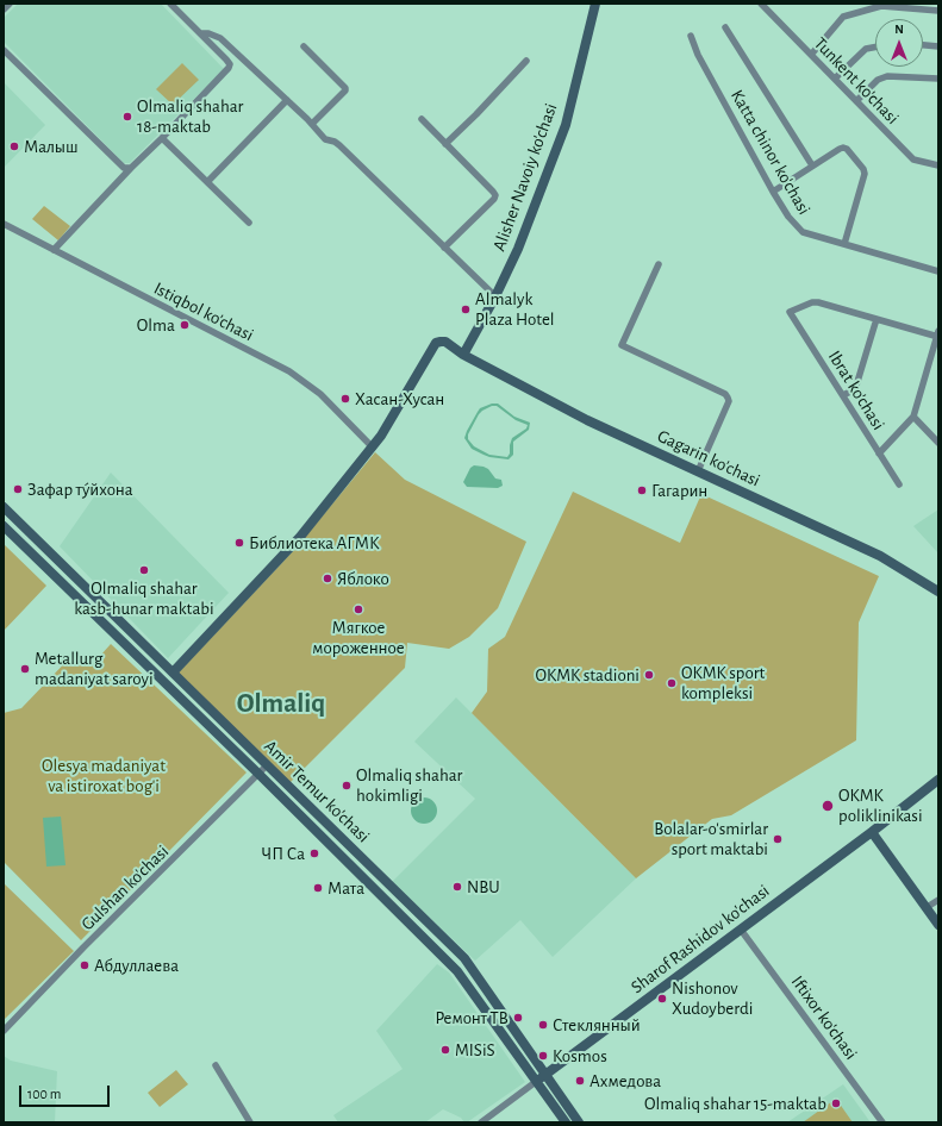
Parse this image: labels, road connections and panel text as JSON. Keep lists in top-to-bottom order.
{
  "streets": {
    "main road": [
      "Alisher Navoiy ko'chasi",
      "Gagarin ko'chasi",
      "Amir Temur ko'chasi",
      "Sharof Rashidov ko'chasi"
    ],
    "street": [
      "Tunkent ko'chasi",
      "Katta chinor ko'chasi",
      "Istiqbol ko'chasi",
      "Ibrat ko'chasi",
      "Gulshan ko'chasi",
      "Iftixor ko'chasi"
    ]
  },
  "crossings": [
    ["Alisher Navoiy ko'chasi", "Gagarin ko'chasi"],
    ["Istiqbol ko'chasi", "Gagarin ko'chasi"],
    ["Amir Temur ko'chasi", "Gulshan ko'chasi"],
    ["Amir Temur ko'chasi", "Sharof Rashidov ko'chasi"],
    ["Sharof Rashidov ko'chasi", "Iftixor ko'chasi"]
  ],
  "districts": ["Olmaliq"],
  "parks": ["Olesya madaniyat va istiroxat bog'i"],
  "places": [
    "Olmaliq shahar 18-maktab",
    "Малыш",
    "Almalyk Plaza Hotel",
    "Olma",
    "Хасан-Хусан",
    "Зафар тýйхона",
    "Гагарин",
    "Библиотека АГМК",
    "Olmaliq shahar kasb-hunar maktabi",
    "Яблоко",
    "Мягкое мороженное",
    "Metallurg madaniyat saroyi",
    "OKMK stadioni",
    "OKMK sport kompleksi",
    "Olmaliq shahar hokimligi",
    "OKMK poliklinikasi",
    "Bolalar-o'smirlar sport maktabi",
    "ЧП Са",
    "NBU",
    "Мата",
    "Абдуллаева",
    "Nishonov Xudoyberdi",
    "Ремонт ТВ",
    "Стеклянный",
    "MISiS",
    "Kosmos",
    "Ахмедова",
    "Olmaliq shahar 15-maktab"
  ],
  "scale_bar": "100 m",
  "north": "top"
}
